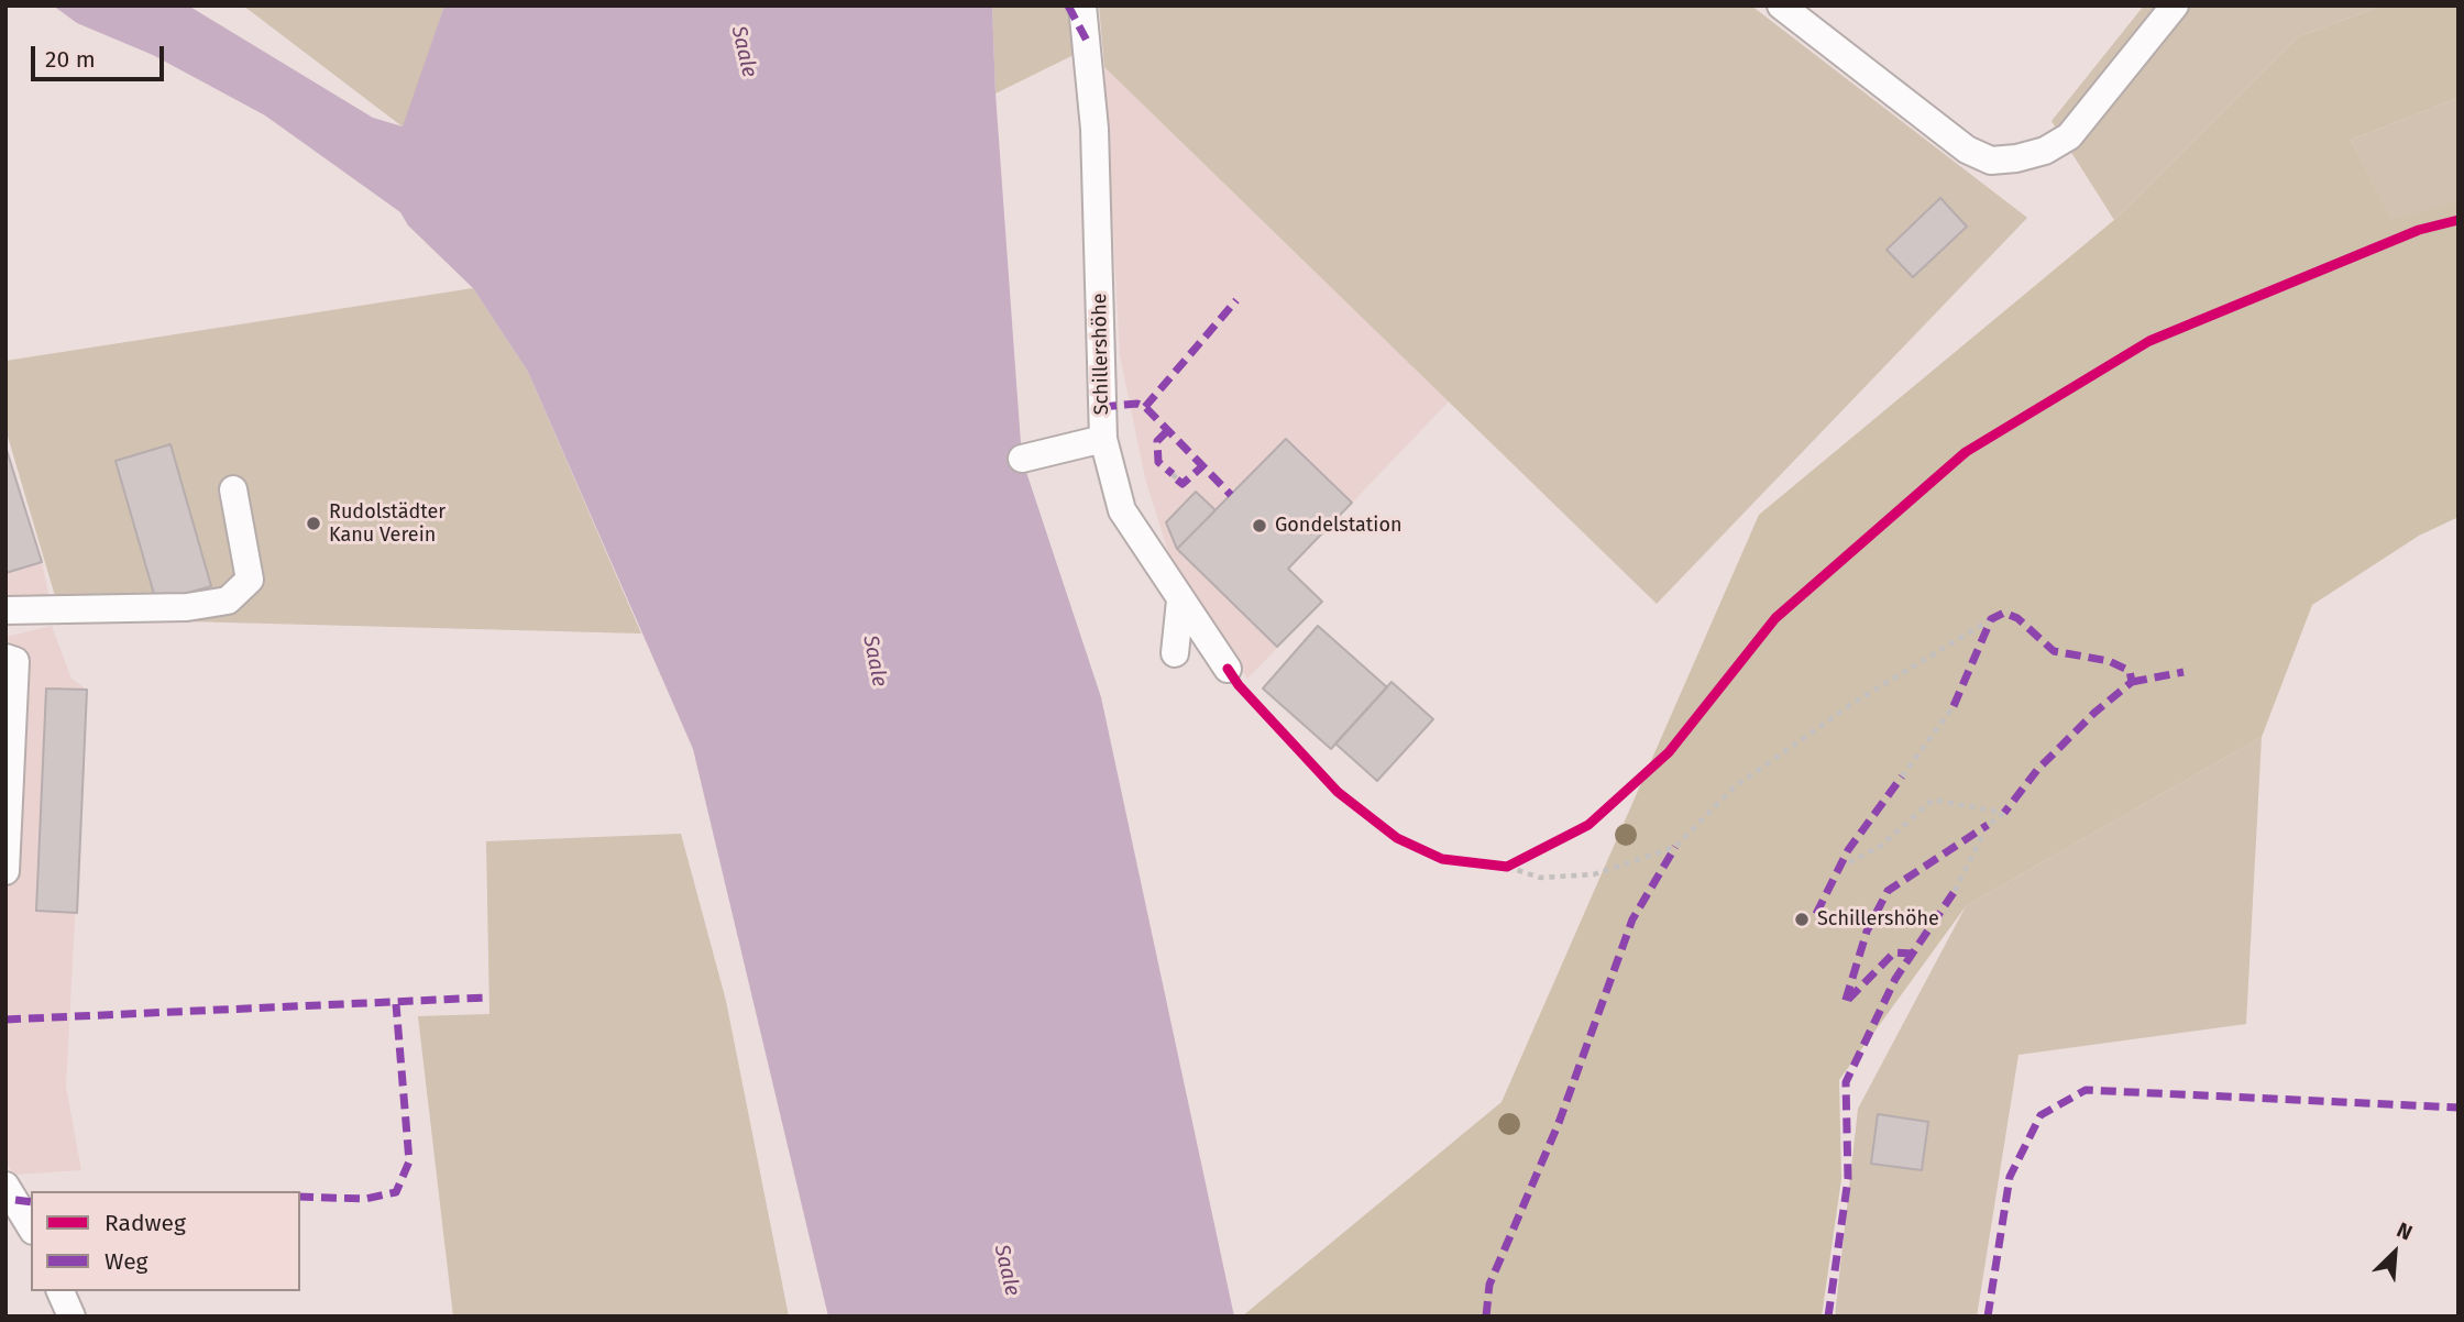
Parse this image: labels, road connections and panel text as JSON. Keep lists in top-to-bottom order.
{
  "streets": {
    "lane": ["Schillershöhe"]
  },
  "water": ["Saale"],
  "places": ["Rudolstädter Kanu Verein", "Gondelstation", "Schillershöhe"],
  "legend": ["Radweg", "Weg"],
  "scale_bar": "20 m",
  "north": "top right"
}
